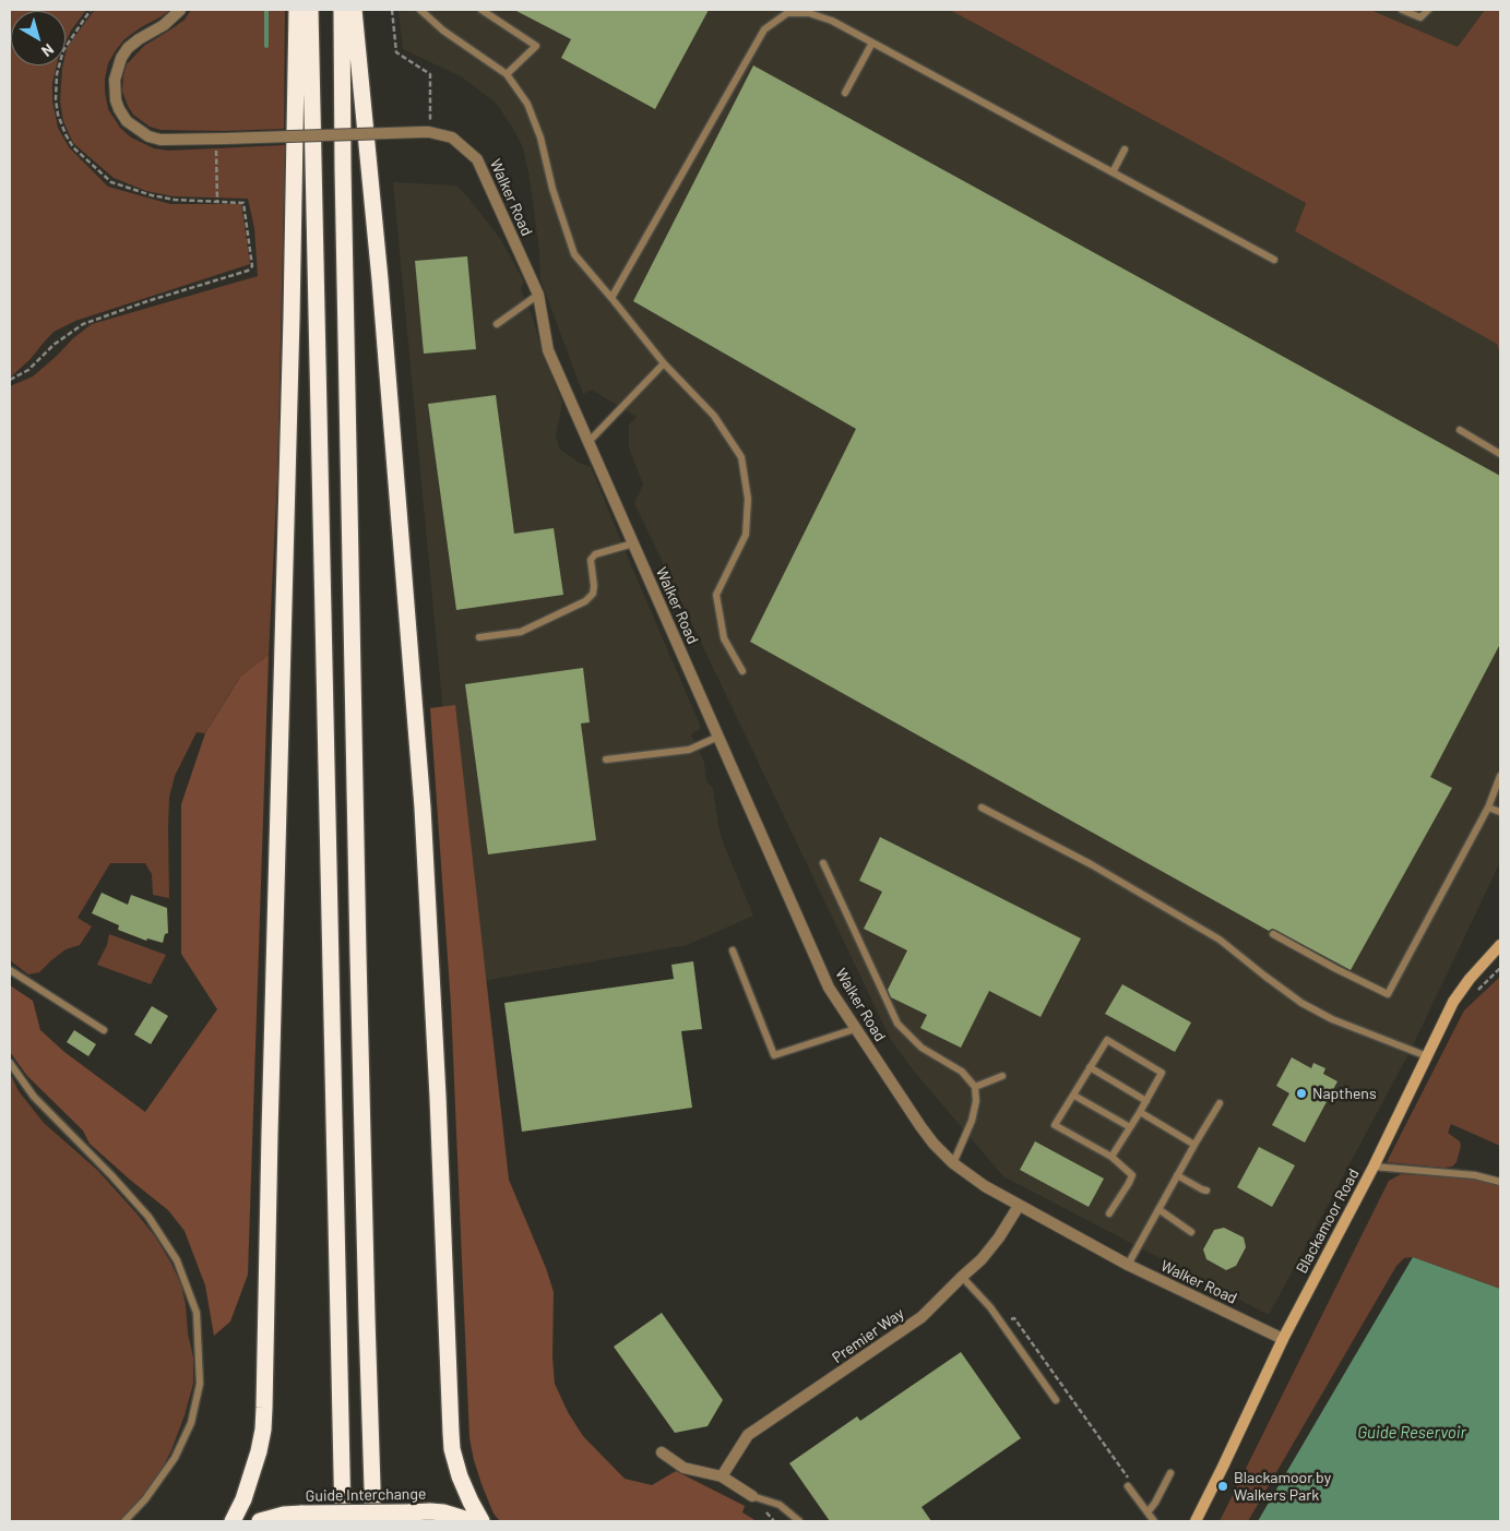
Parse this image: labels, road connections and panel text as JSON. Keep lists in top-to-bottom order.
{
  "streets": {
    "highway": ["Guide Interchange"],
    "main road": ["Blackamoor Road"],
    "street": ["Walker Road", "Premier Way"]
  },
  "crossings": [
    ["Walker Road", "Blackamoor Road"],
    ["Walker Road", "Premier Way"]
  ],
  "water": ["Guide Reservoir"],
  "places": ["Napthens", "Blackamoor by Walkers Park"],
  "north": "bottom right"
}
